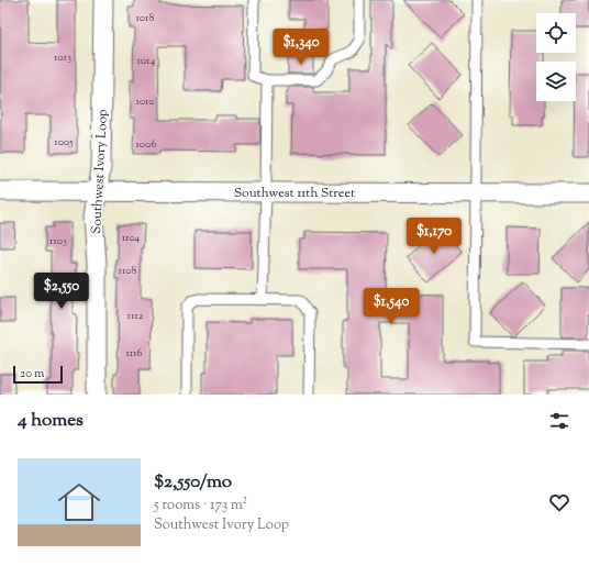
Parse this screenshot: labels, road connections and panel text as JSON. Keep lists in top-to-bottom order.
{
  "streets": {
    "street": ["Southwest Ivory Loop", "Southwest 11th Street"]
  },
  "crossings": [
    ["Southwest Ivory Loop", "Southwest 11th Street"]
  ],
  "house_numbers": [
    "1018",
    "1013",
    "1014",
    "1010",
    "1005",
    "1006",
    "1104",
    "1103",
    "1108",
    "1112",
    "1116"
  ],
  "scale_bar": "20 m",
  "page": {
    "price": [
      "$1,340",
      "$1,170",
      "$2,550",
      "$1,540"
    ],
    "scale": "20 m",
    "heading": "4 homes",
    "list": [
      {
        "name": "$2,550/mo",
        "note": "5 rooms · 173 m² · Southwest Ivory Loop"
      }
    ]
  }
}
